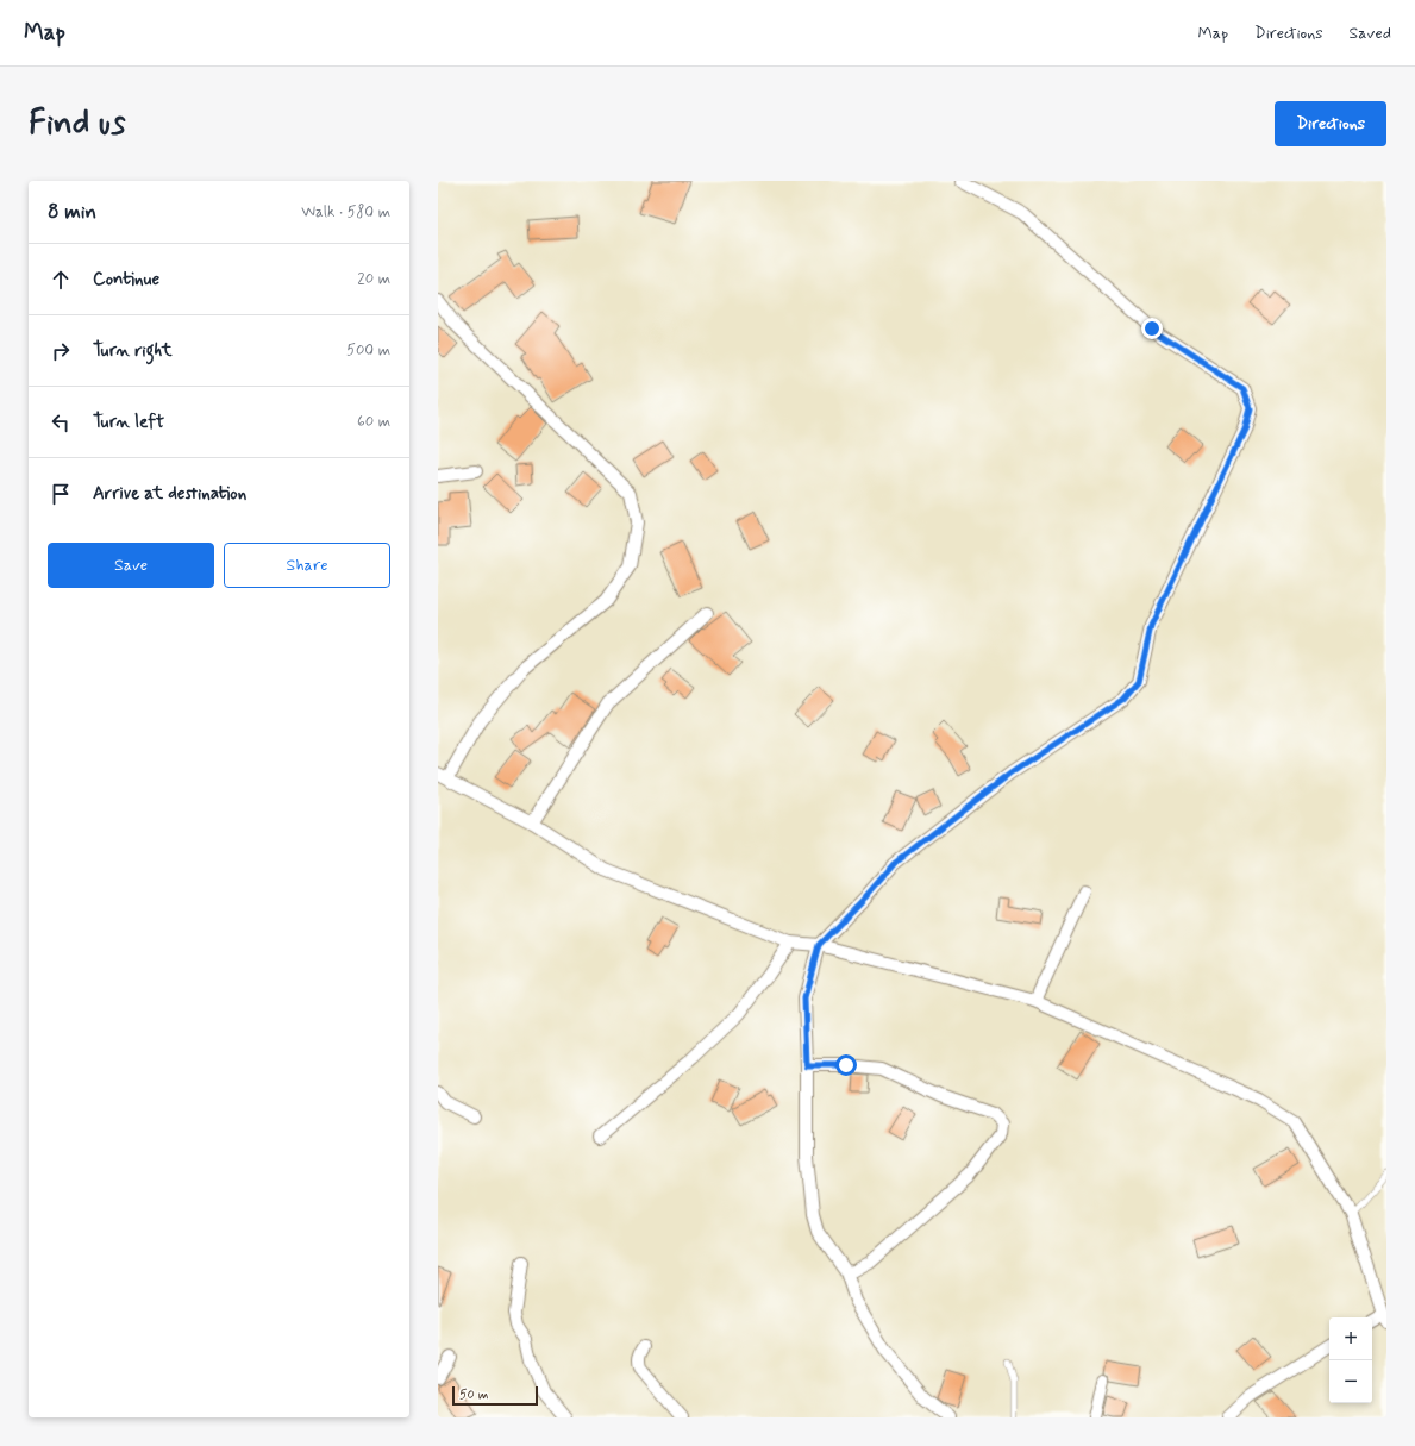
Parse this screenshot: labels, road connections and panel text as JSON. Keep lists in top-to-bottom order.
{
  "scale_bar": "50 m",
  "page": {
    "header": "Map",
    "nav": ["Map", "Directions", "Saved"],
    "buttons": [
      "Directions",
      ["Save", "Share"]
    ],
    "title": "Find us",
    "heading": ["8 min", "Walk · 580 m"],
    "list": [
      ["Continue", "20 m"],
      ["Turn right", "500 m"],
      ["Turn left", "60 m"],
      "Arrive at destination"
    ],
    "map_buttons": ["+", "−"],
    "scale": "50 m"
  }
}
